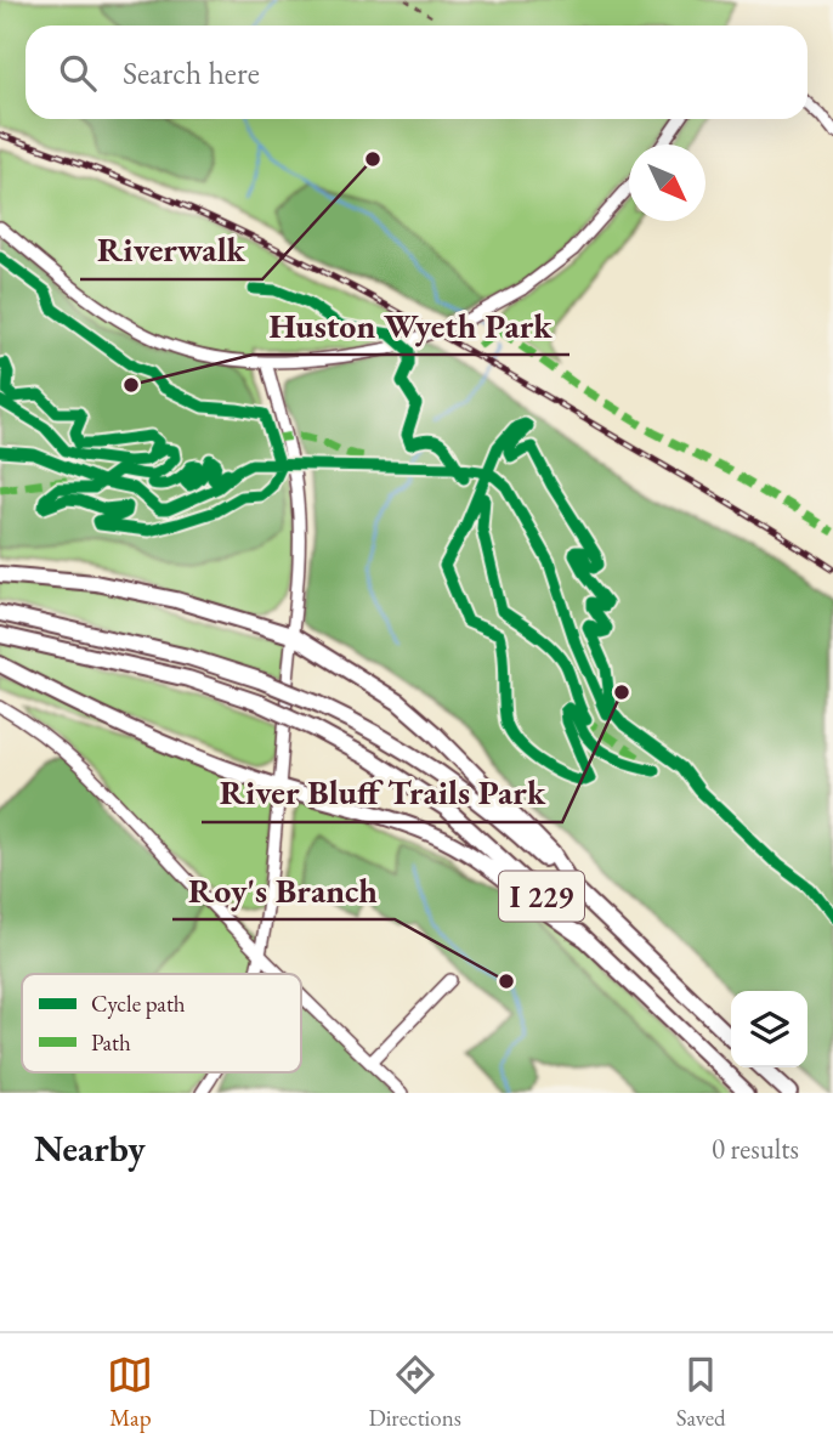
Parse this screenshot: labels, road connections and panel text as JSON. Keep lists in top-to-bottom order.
{
  "streets": {
    "highway": ["I 229"]
  },
  "places": [
    "Riverwalk",
    "Huston Wyeth Park",
    "River Bluff Trails Park",
    "Roy's Branch"
  ],
  "legend": ["Cycle path", "Path"],
  "north": "bottom right",
  "page": {
    "search": "Search here",
    "heading": ["Nearby", "0 results"],
    "nav": ["Map", "Directions", "Saved"]
  }
}
